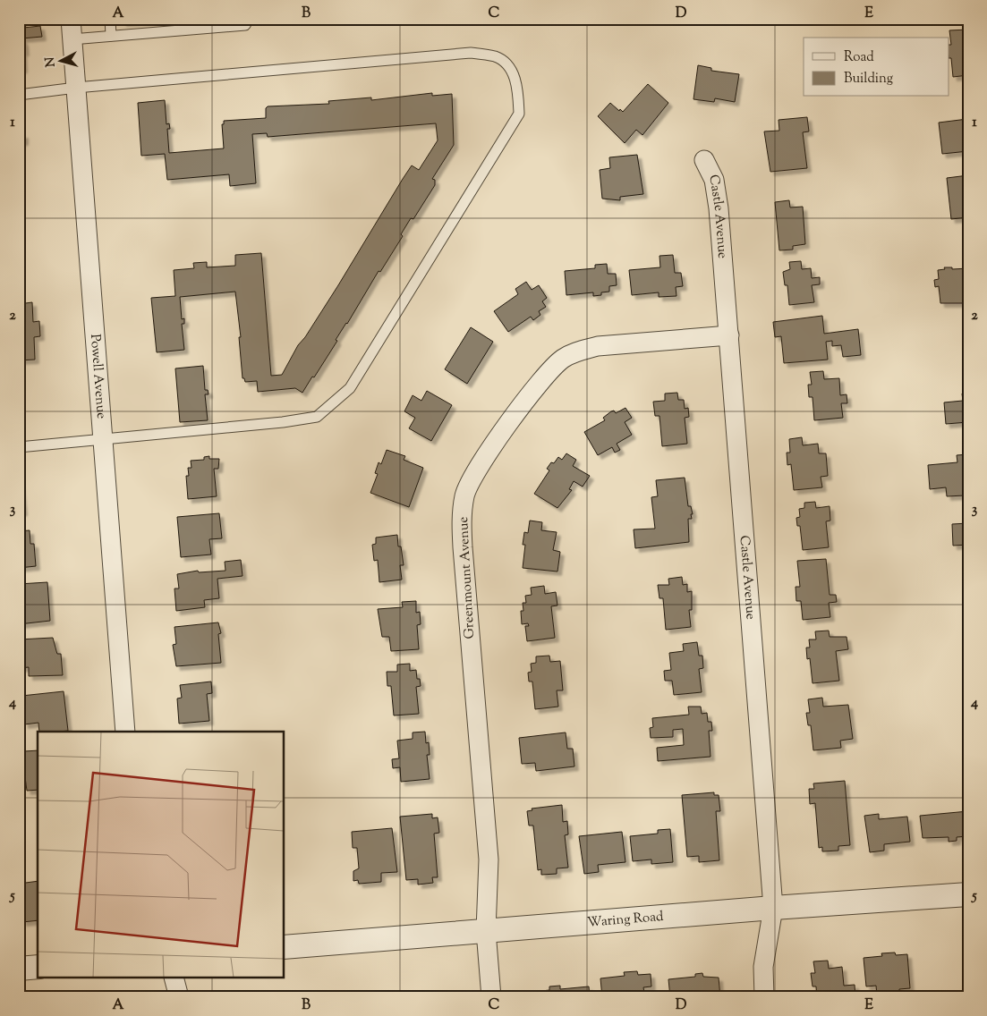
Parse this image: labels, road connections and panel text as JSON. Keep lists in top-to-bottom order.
{
  "streets": {
    "street": [
      "Castle Avenue",
      "Powell Avenue",
      "Greenmount Avenue",
      "Waring Road"
    ]
  },
  "crossings": [
    ["Castle Avenue", "Greenmount Avenue"],
    ["Castle Avenue", "Waring Road"],
    ["Greenmount Avenue", "Waring Road"]
  ],
  "legend": ["Road", "Building"],
  "north": "left",
  "grid": {
    "columns": [
      "A",
      "B",
      "C",
      "D",
      "E"
    ],
    "rows": [
      "1",
      "2",
      "3",
      "4",
      "5"
    ]
  }
}
